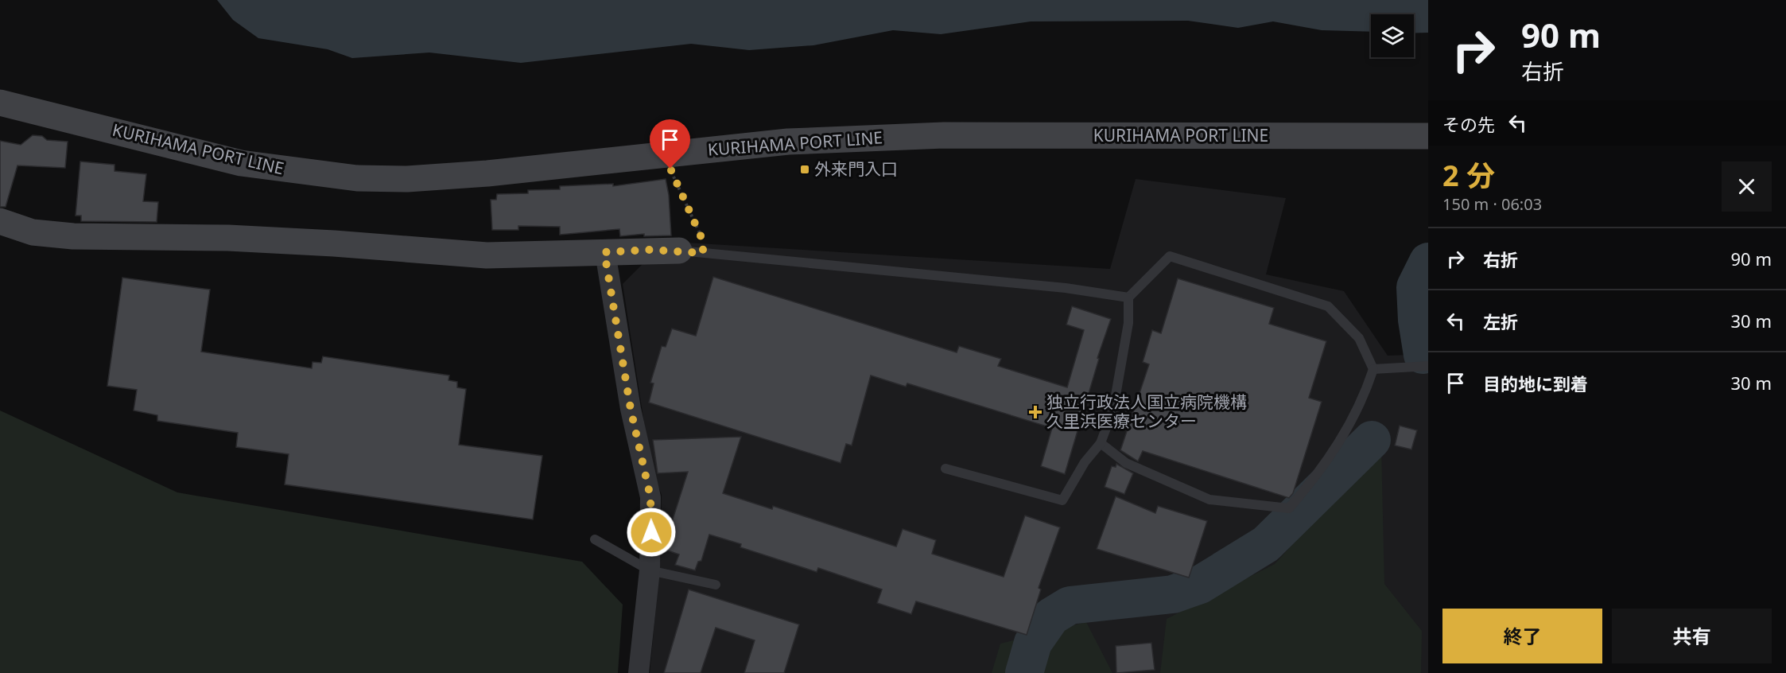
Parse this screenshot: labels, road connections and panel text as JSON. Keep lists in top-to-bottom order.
{
  "streets": {
    "main road": ["KURIHAMA PORT LINE"]
  },
  "places": {
    "transit": ["外来門入口"],
    "health": ["独立行政法人国立病院機構 久里浜医療センター"]
  },
  "page": {
    "turn": ["90 m", "右折"],
    "then": "その先",
    "heading": ["2 分", "150 m · 06:03"],
    "list": [
      {
        "name": "右折",
        "value": "90 m"
      },
      {
        "name": "左折",
        "value": "30 m"
      },
      {
        "name": "目的地に到着",
        "value": "30 m"
      }
    ],
    "buttons": ["終了", "共有"]
  }
}
